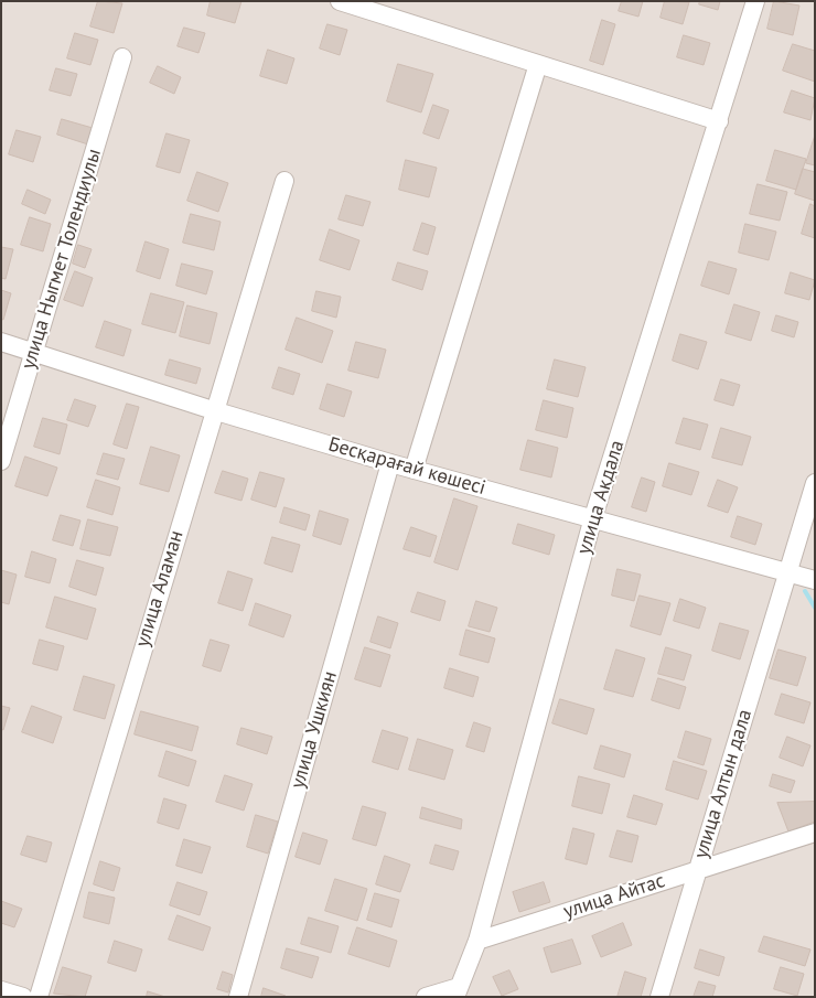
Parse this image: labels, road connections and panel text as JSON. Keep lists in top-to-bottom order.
{
  "streets": {
    "street": [
      "улица Ныгмет Толендиулы",
      "Бесқарағай көшесі",
      "улица Акдала",
      "улица Аламан",
      "улица Ушкиян",
      "улица Алтын дала",
      "улица Айтас"
    ]
  },
  "crossings": [
    ["улица Ныгмет Толендиулы", "Бесқарағай көшесі"],
    ["Бесқарағай көшесі", "улица Акдала"],
    ["Бесқарағай көшесі", "улица Аламан"],
    ["Бесқарағай көшесі", "улица Ушкиян"],
    ["Бесқарағай көшесі", "улица Алтын дала"],
    ["улица Акдала", "улица Айтас"],
    ["улица Алтын дала", "улица Айтас"]
  ]
}
